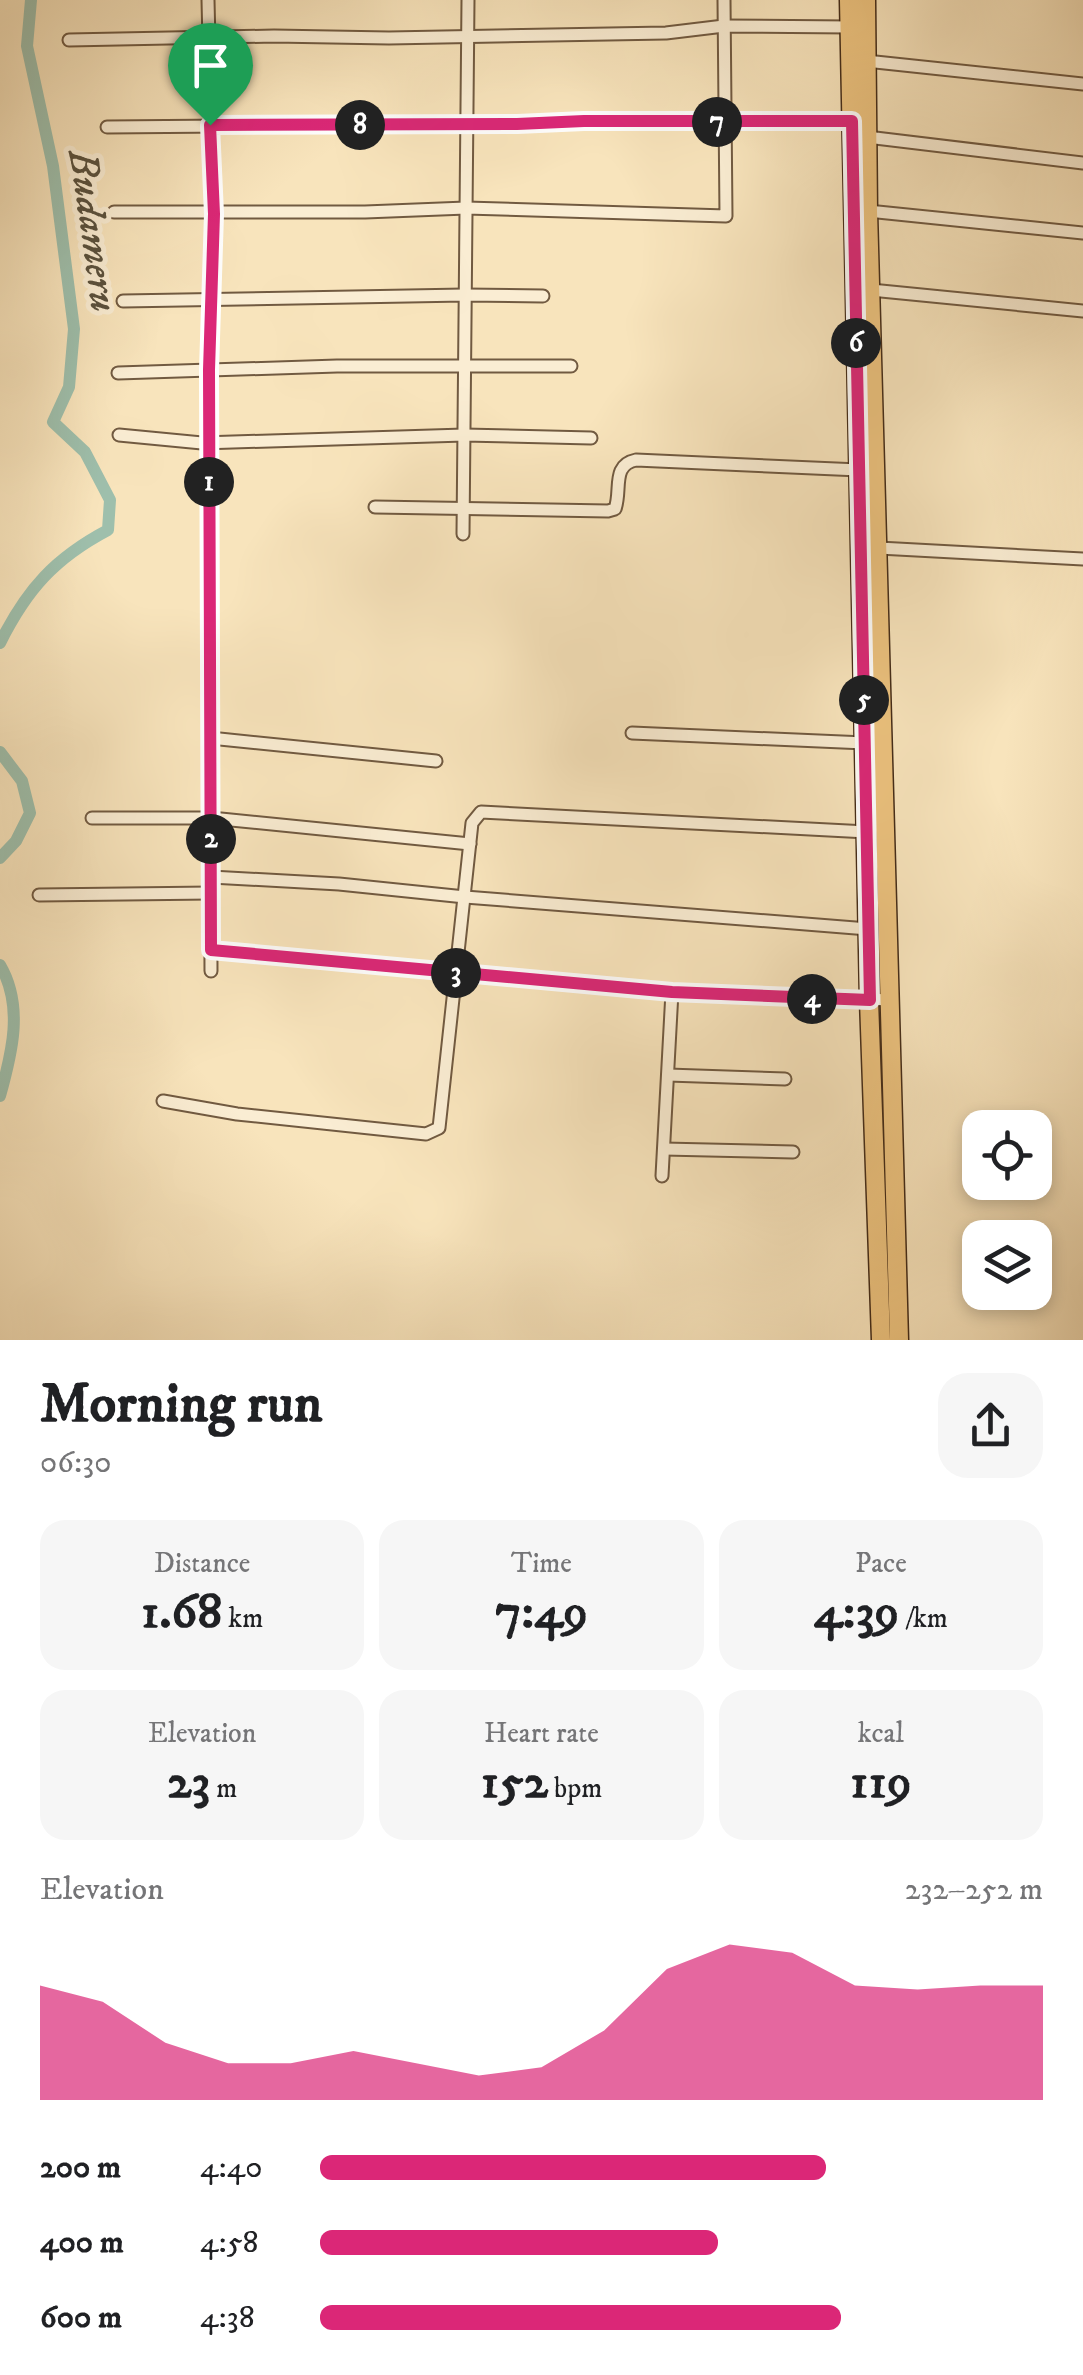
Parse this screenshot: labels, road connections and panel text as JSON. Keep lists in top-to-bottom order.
{
  "water": ["Budameru"],
  "page": {
    "pins": [
      "7",
      "8",
      "6",
      "1",
      "5",
      "2",
      "3",
      "4"
    ],
    "heading": ["Morning run", "06:30"],
    "stats": [
      ["Distance", "1.68 km"],
      ["Time", "7:49"],
      ["Pace", "4:39 /km"],
      ["Elevation", "23 m"],
      ["Heart rate", "152 bpm"],
      ["kcal", "119"]
    ],
    "chart": ["Elevation", "232–252 m"],
    "list": [
      {
        "name": "200 m",
        "note": "4:40"
      },
      {
        "name": "400 m",
        "note": "4:58"
      },
      {
        "name": "600 m",
        "note": "4:38"
      }
    ]
  }
}
